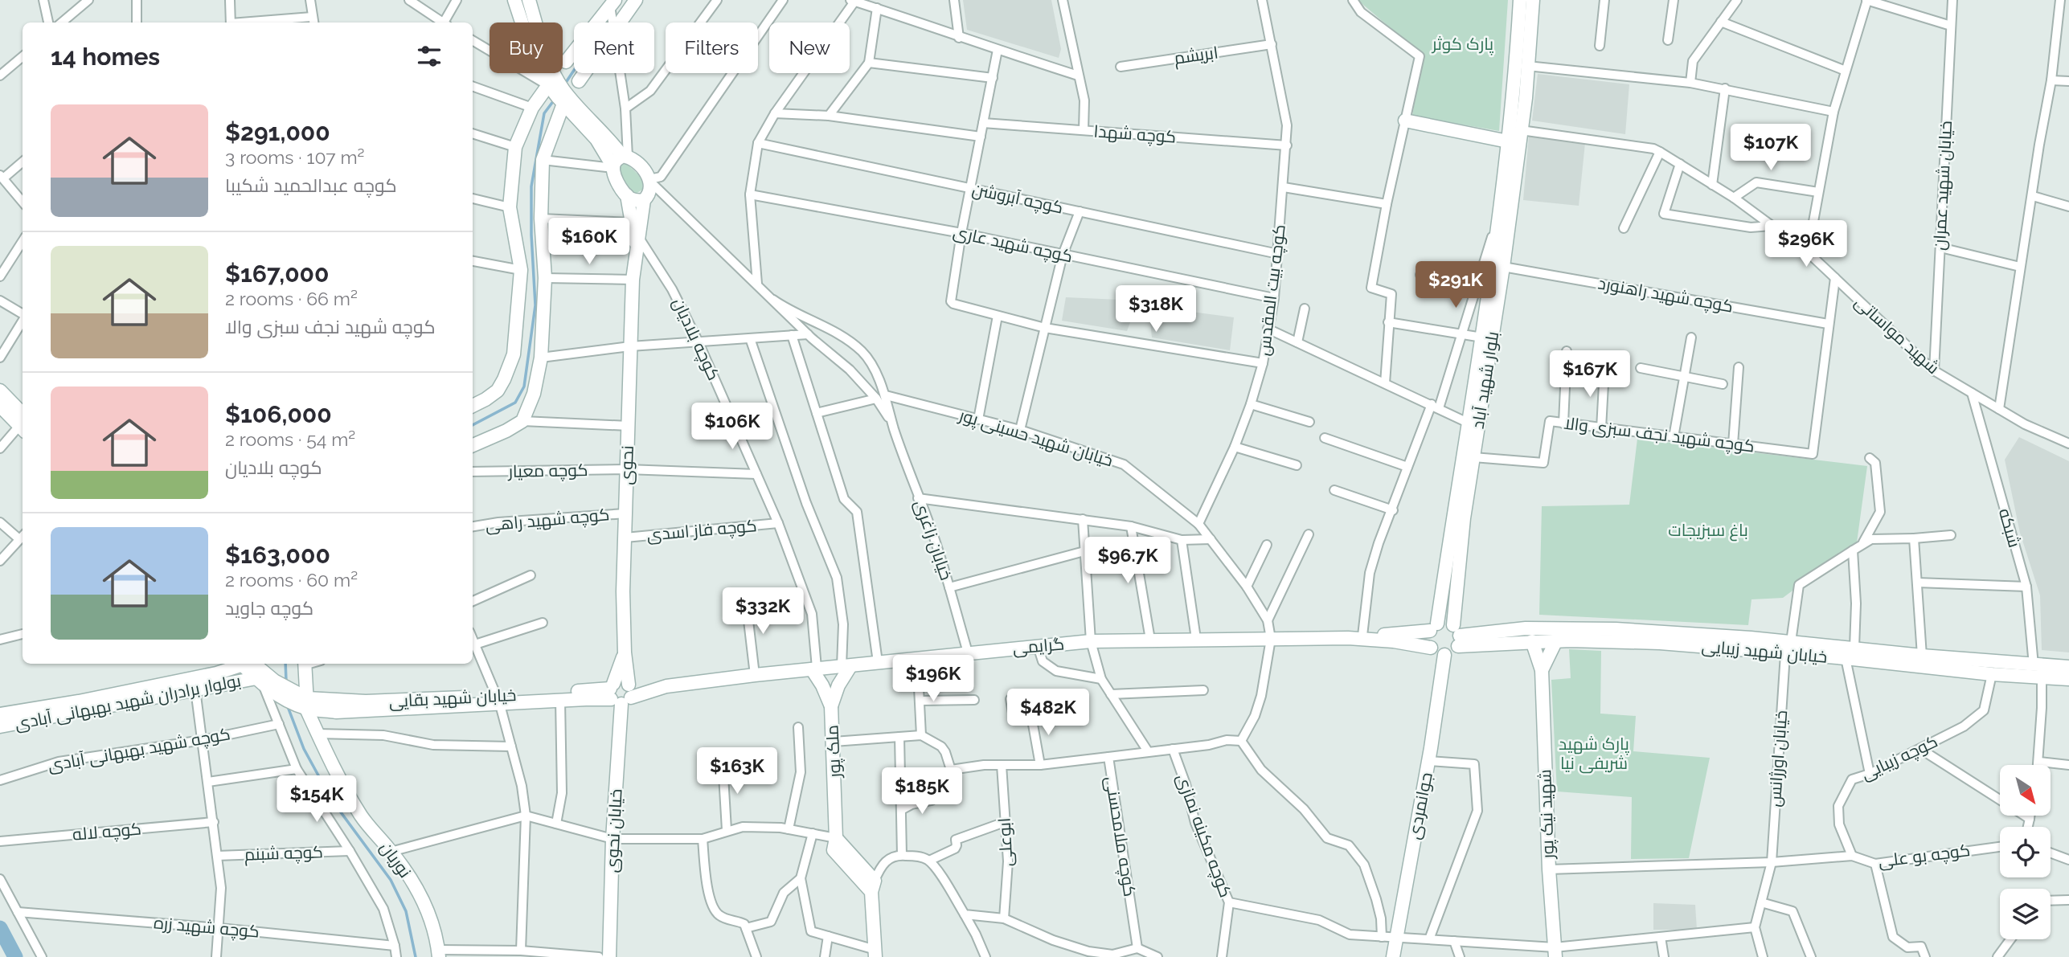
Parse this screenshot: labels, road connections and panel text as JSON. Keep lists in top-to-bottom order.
{
  "streets": {
    "main road": [
      "بلوار شهید آباد",
      "نحوی",
      "گرایمی",
      "خیابان شهید زیبایی",
      "خیابان شهید بقایی",
      "بولوار برادران شهید بهبهانی آبادی",
      "ملک پور",
      "جوانمردی",
      "شهید نیک پور",
      "خیابان نحوی",
      "نوریان"
    ],
    "street": [
      "ابریشم",
      "کوچه شهدا",
      "خیابان شهید عمران",
      "کوچه آبروشن",
      "کوچه شهید عاری",
      "کوچه بیت المقدس",
      "کوچه شهید راهنورد",
      "شهید مواساتی",
      "کوچه بلادیان",
      "کوچه شهید نجف سبزی والا",
      "خیابان شهید حسینی پور",
      "کوچه معیار",
      "کوچه شهید راهی",
      "شبکه",
      "کوچه فاز اسدی",
      "خیابان زاغری",
      "کوچه شهید بهبهانی آبادی",
      "کوچه زیبایی",
      "خیابان اورژانس",
      "کوچه لاله",
      "کوچه مکینه نمازی",
      "کوچه ملامحسنی",
      "ابوعلی",
      "کوچه شبنم",
      "کوچه بو علی",
      "کوچه شهید زره"
    ]
  },
  "crossings": [
    ["ابریشم", "کوچه بیت المقدس"],
    ["کوچه شهدا", "کوچه بیت المقدس"],
    ["خیابان شهید عمران", "شهید مواساتی"],
    ["کوچه آبروشن", "کوچه بیت المقدس"],
    ["کوچه شهید عاری", "کوچه بیت المقدس"],
    ["کوچه بیت المقدس", "خیابان شهید حسینی پور"],
    ["کوچه شهید راهنورد", "بلوار شهید آباد"],
    ["کوچه شهید راهنورد", "کوچه شهید نجف سبزی والا"],
    ["شهید مواساتی", "بلوار شهید آباد"],
    ["شهید مواساتی", "شبکه"],
    ["کوچه بلادیان", "نحوی"],
    ["کوچه بلادیان", "کوچه معیار"],
    ["کوچه بلادیان", "کوچه فاز اسدی"],
    ["کوچه بلادیان", "گرایمی"],
    ["کوچه بلادیان", "ملک پور"],
    ["بلوار شهید آباد", "کوچه شهید نجف سبزی والا"],
    ["بلوار شهید آباد", "خیابان شهید زیبایی"],
    ["بلوار شهید آباد", "جوانمردی"],
    ["خیابان شهید حسینی پور", "گرایمی"],
    ["خیابان شهید حسینی پور", "کوچه ملامحسنی"],
    ["نحوی", "کوچه معیار"],
    ["نحوی", "کوچه شهید راهی"],
    ["نحوی", "کوچه فاز اسدی"],
    ["نحوی", "گرایمی"],
    ["نحوی", "خیابان شهید بقایی"],
    ["نحوی", "خیابان نحوی"],
    ["شبکه", "خیابان شهید زیبایی"],
    ["خیابان زاغری", "گرایمی"],
    ["گرایمی", "خیابان شهید بقایی"],
    ["گرایمی", "ملک پور"],
    ["گرایمی", "خیابان نحوی"],
    ["خیابان شهید زیبایی", "کوچه زیبایی"],
    ["خیابان شهید زیبایی", "خیابان اورژانس"],
    ["خیابان شهید زیبایی", "جوانمردی"],
    ["خیابان شهید زیبایی", "شهید نیک پور"],
    ["خیابان شهید بقایی", "خیابان نحوی"],
    ["خیابان شهید بقایی", "نوریان"],
    ["کوچه زیبایی", "کوچه بو علی"],
    ["خیابان اورژانس", "کوچه بو علی"],
    ["شهید نیک پور", "کوچه بو علی"],
    ["کوچه مکینه نمازی", "کوچه ملامحسنی"]
  ],
  "parks": ["پارک کوثر", "باغ سبزیجات", "پارک شهید شریفی نیا"],
  "north": "bottom right",
  "page": {
    "chip": [
      "Buy",
      "Rent",
      "Filters",
      "New"
    ],
    "heading": "14 homes",
    "list": [
      {
        "name": "$291,000",
        "note": "3 rooms · 107 m² · کوچه عبدالحمید شکیبا"
      },
      {
        "name": "$167,000",
        "note": "2 rooms · 66 m² · کوچه شهید نجف سبزی والا"
      },
      {
        "name": "$106,000",
        "note": "2 rooms · 54 m² · کوچه بلادیان"
      },
      {
        "name": "$163,000",
        "note": "2 rooms · 60 m² · کوچه جاوید"
      }
    ],
    "price": [
      "$107K",
      "$160K",
      "$296K",
      "$291K",
      "$318K",
      "$167K",
      "$106K",
      "$96.7K",
      "$332K",
      "$196K",
      "$482K",
      "$163K",
      "$185K",
      "$154K"
    ]
  }
}
